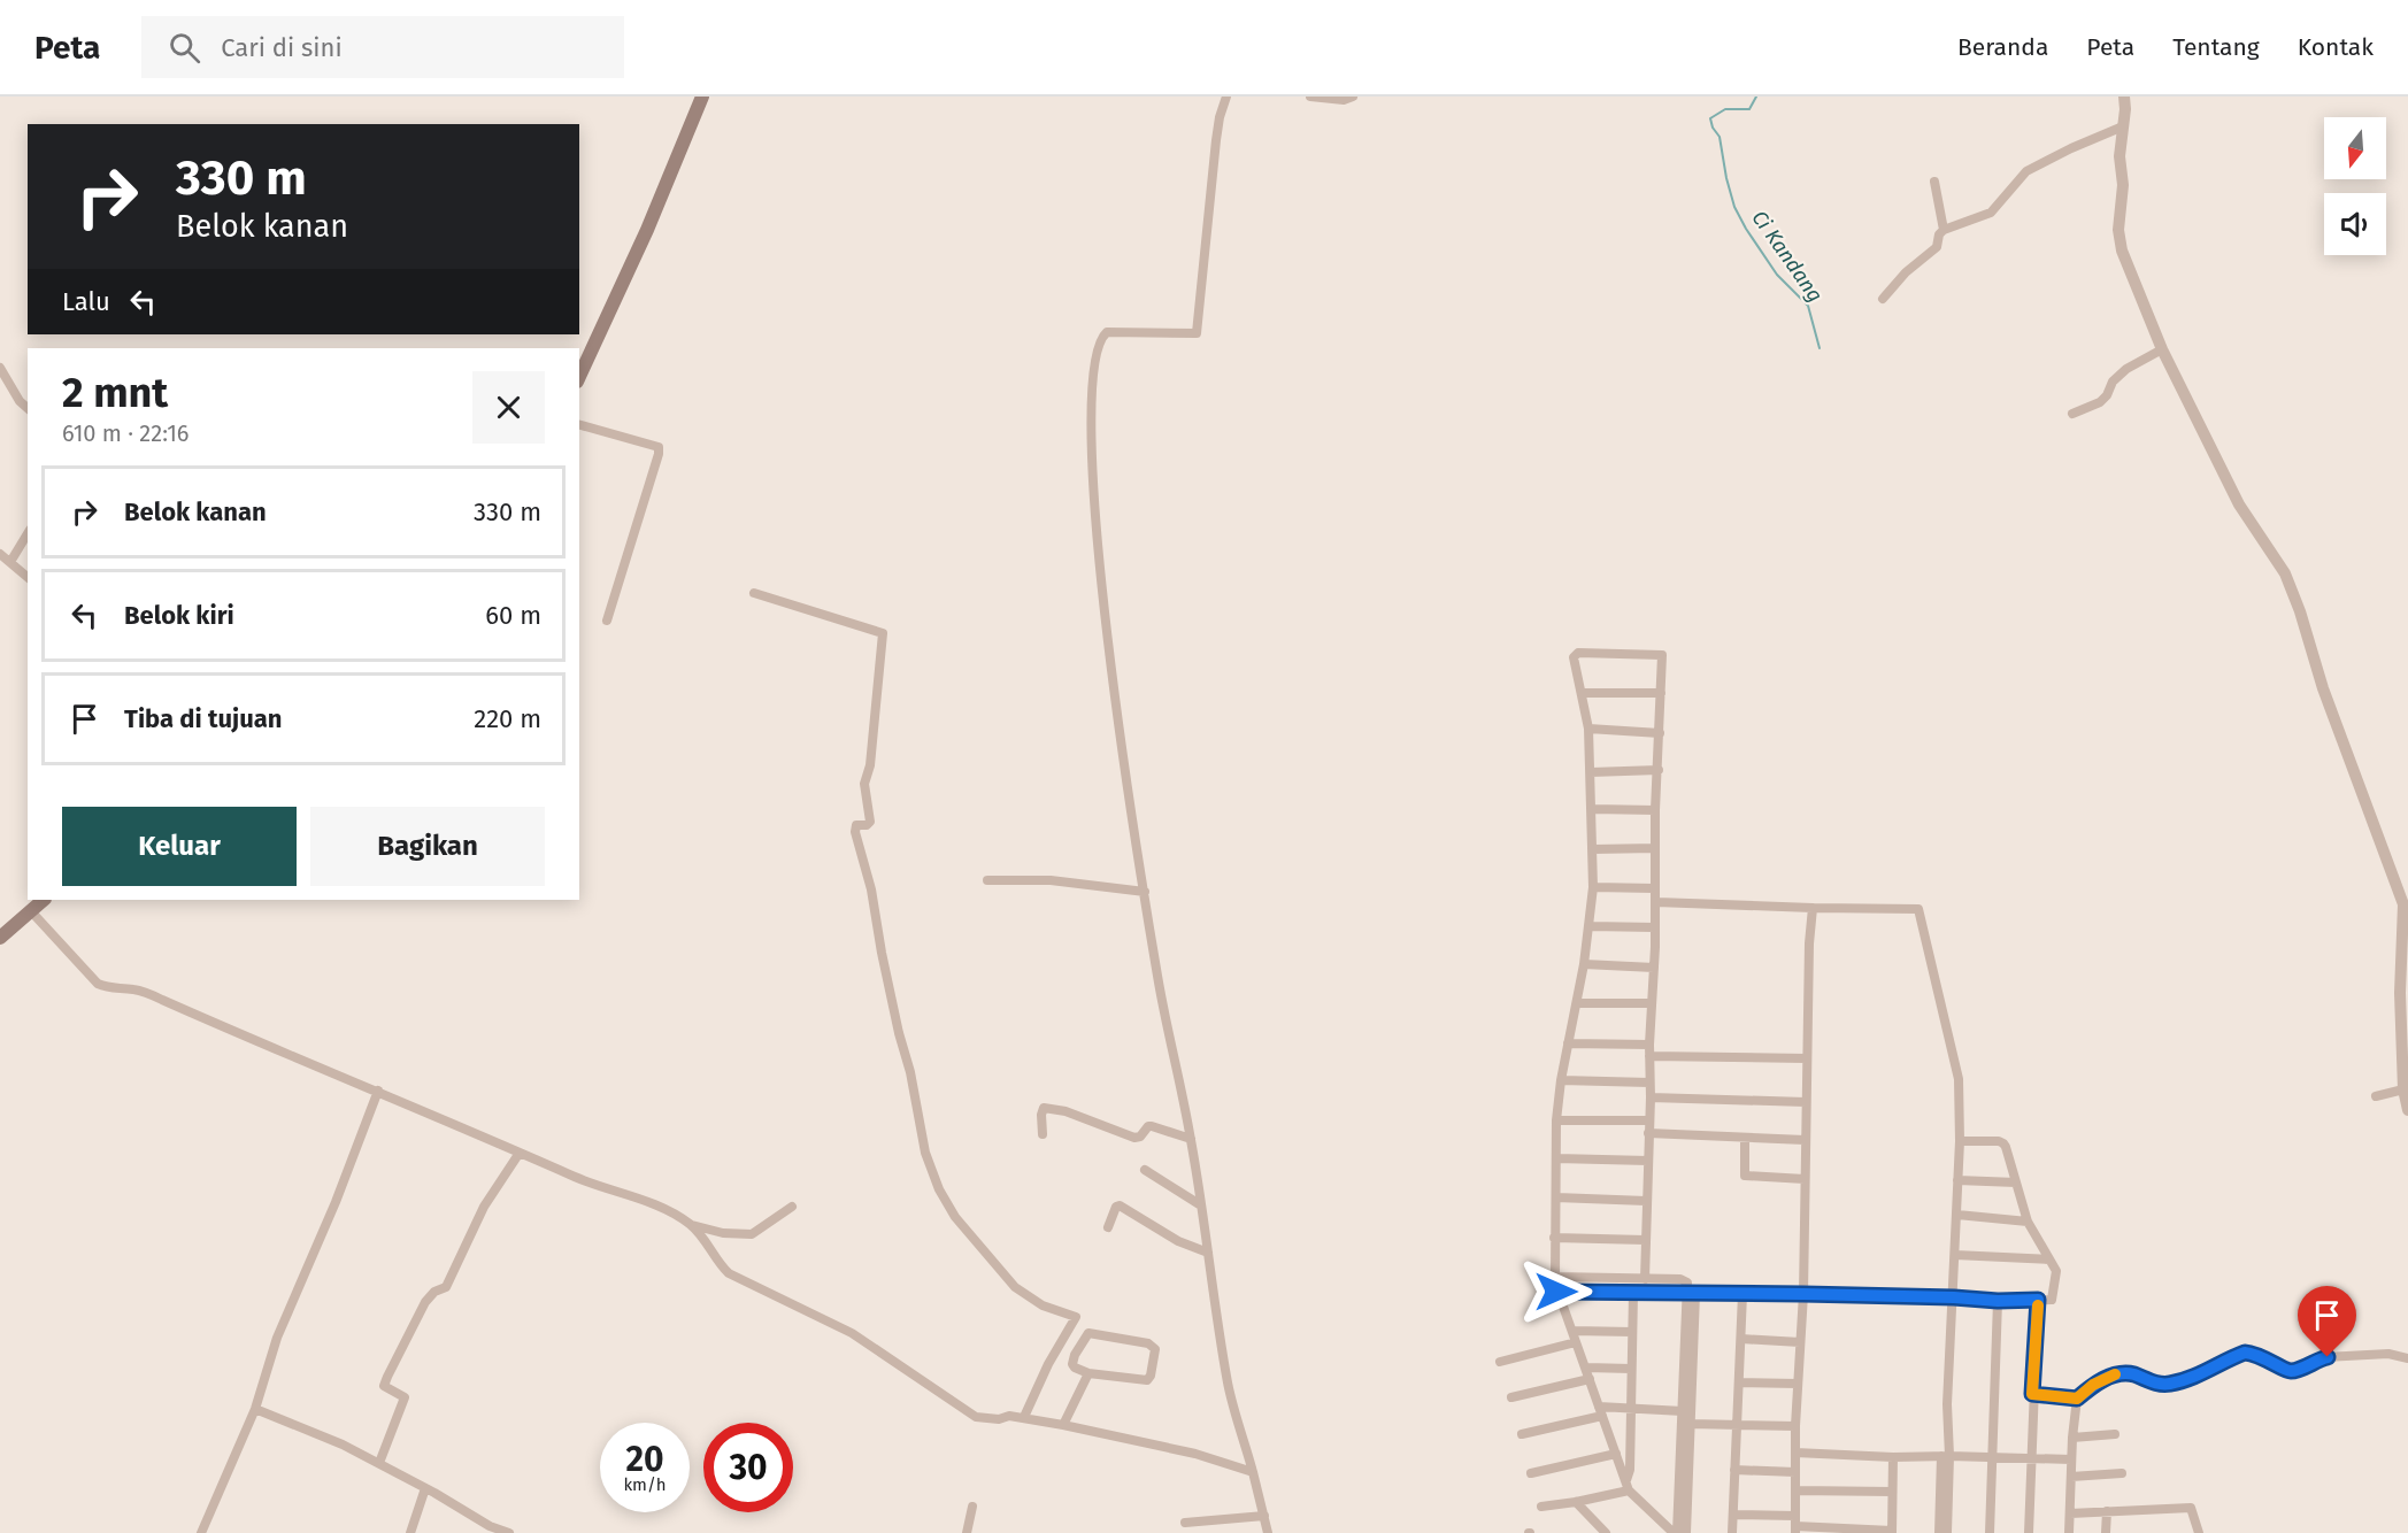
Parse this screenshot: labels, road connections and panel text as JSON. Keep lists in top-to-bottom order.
{
  "water": ["Ci Kandang"],
  "north": "bottom",
  "page": {
    "header": "Peta",
    "search": "Cari di sini",
    "nav": [
      "Beranda",
      "Peta",
      "Tentang",
      "Kontak"
    ],
    "turn": ["330 m", "Belok kanan"],
    "then": "Lalu",
    "heading": ["2 mnt", "610 m · 22:16"],
    "list": [
      {
        "name": "Belok kanan",
        "value": "330 m"
      },
      {
        "name": "Belok kiri",
        "value": "60 m"
      },
      {
        "name": "Tiba di tujuan",
        "value": "220 m"
      }
    ],
    "buttons": ["Keluar", "Bagikan"],
    "speed": "20 km/h",
    "limit": "30"
  }
}
